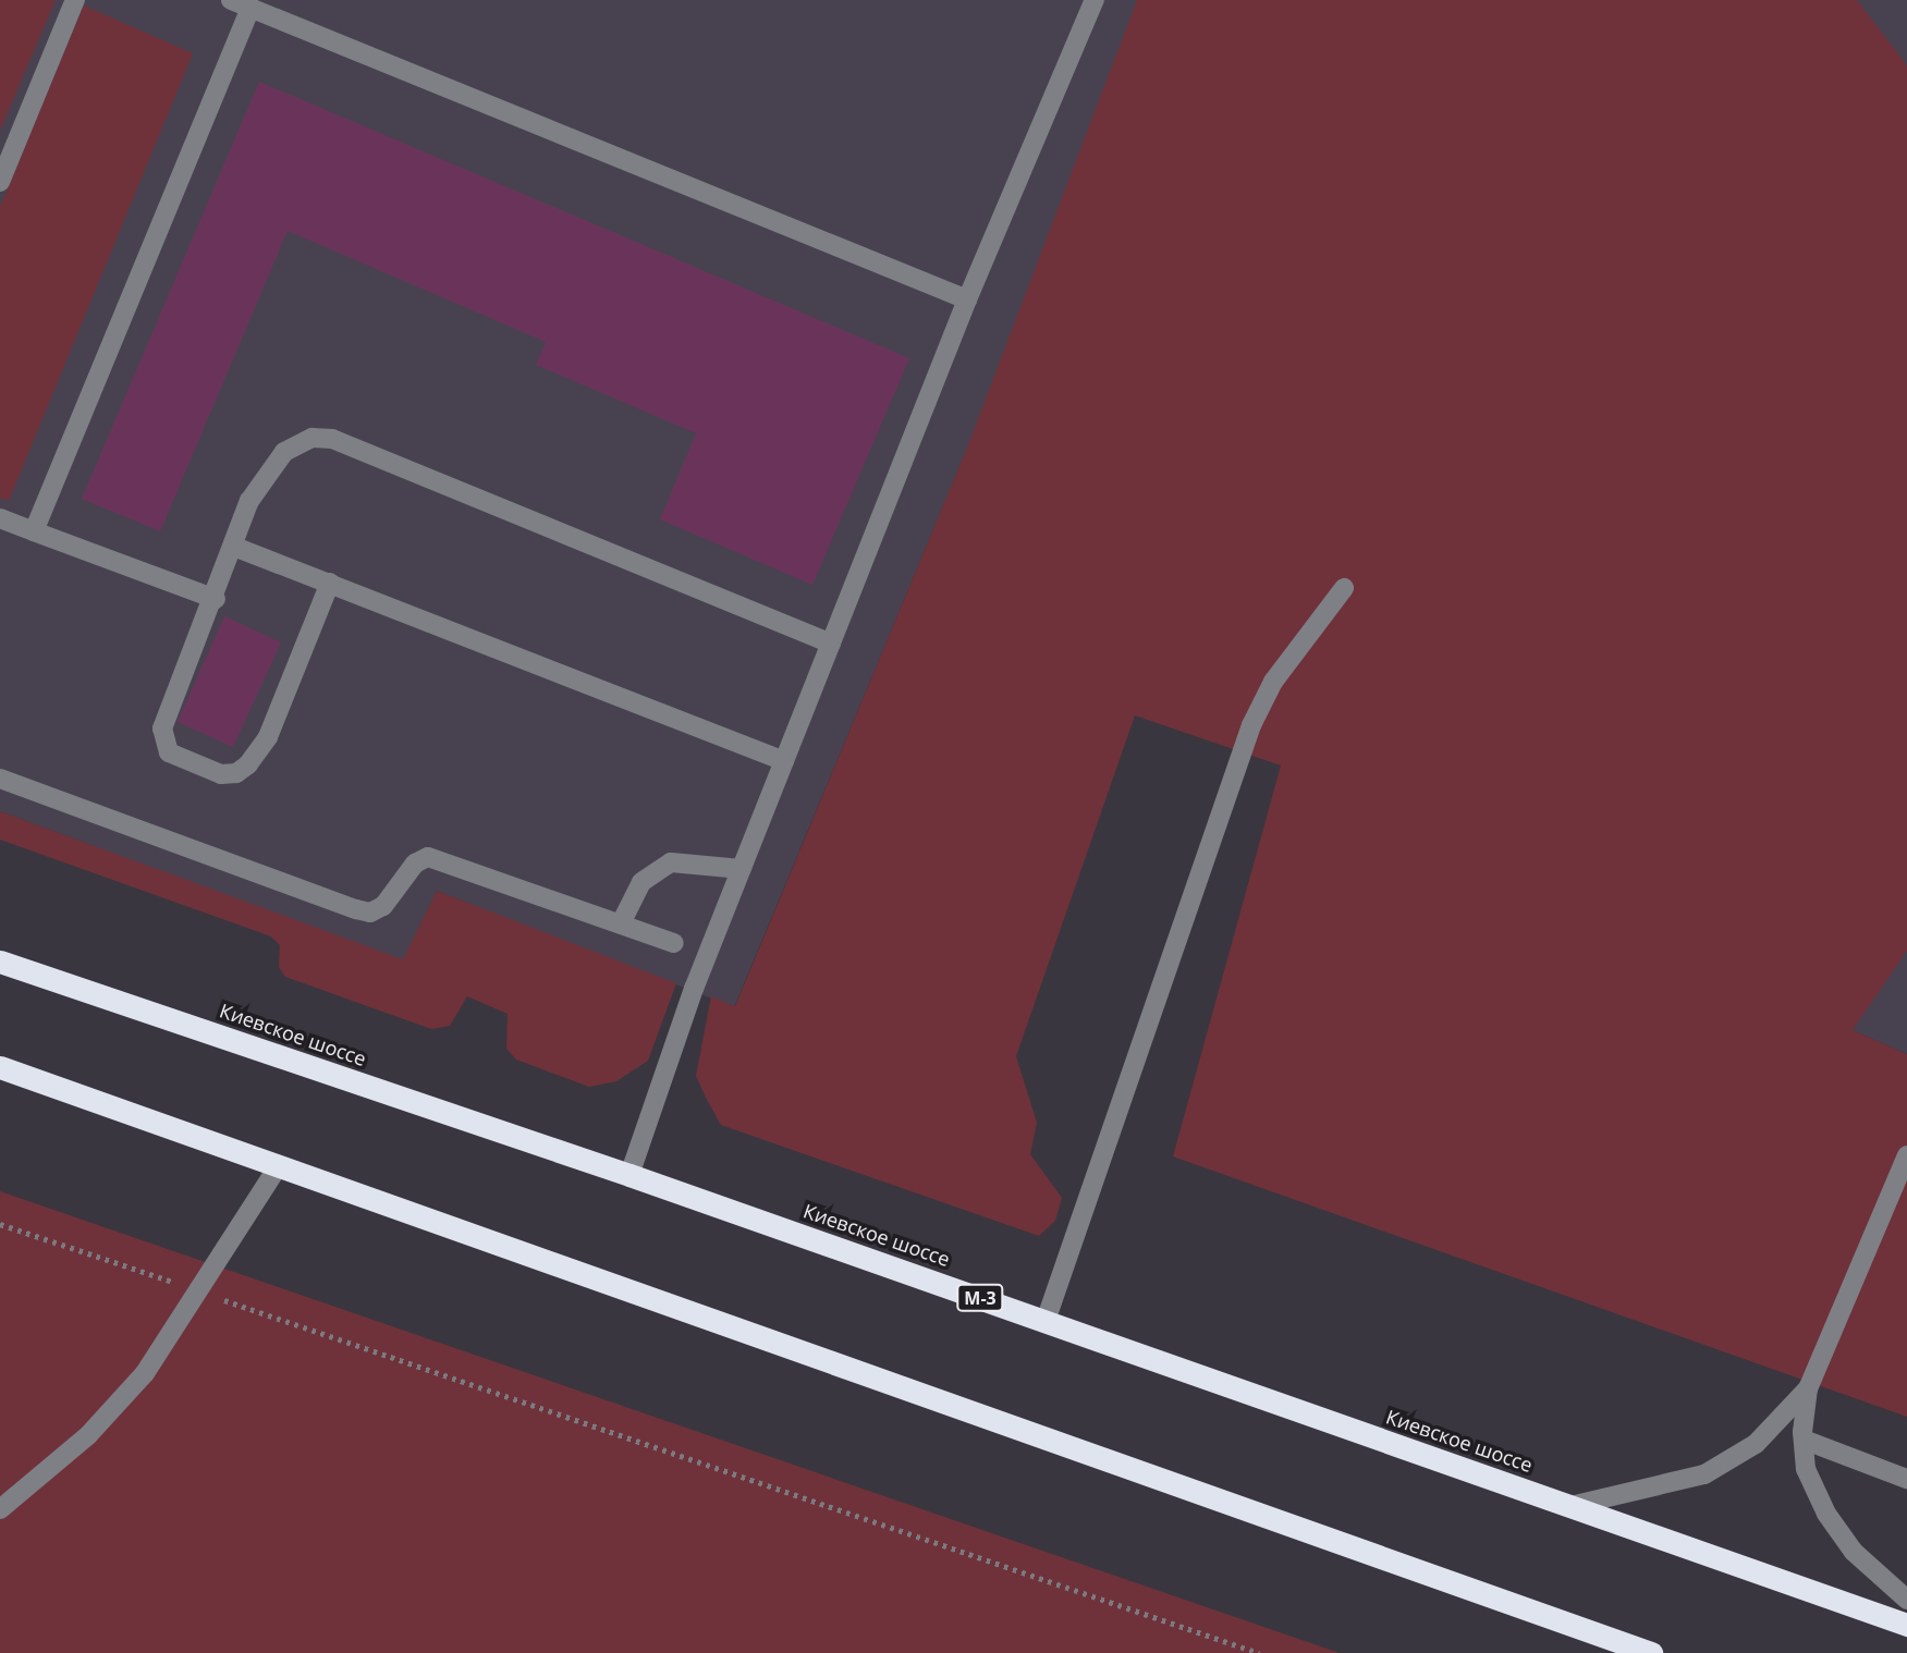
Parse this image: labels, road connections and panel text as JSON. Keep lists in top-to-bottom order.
{
  "streets": {
    "highway": ["Киевское шоссе", "М-3"]
  }
}
